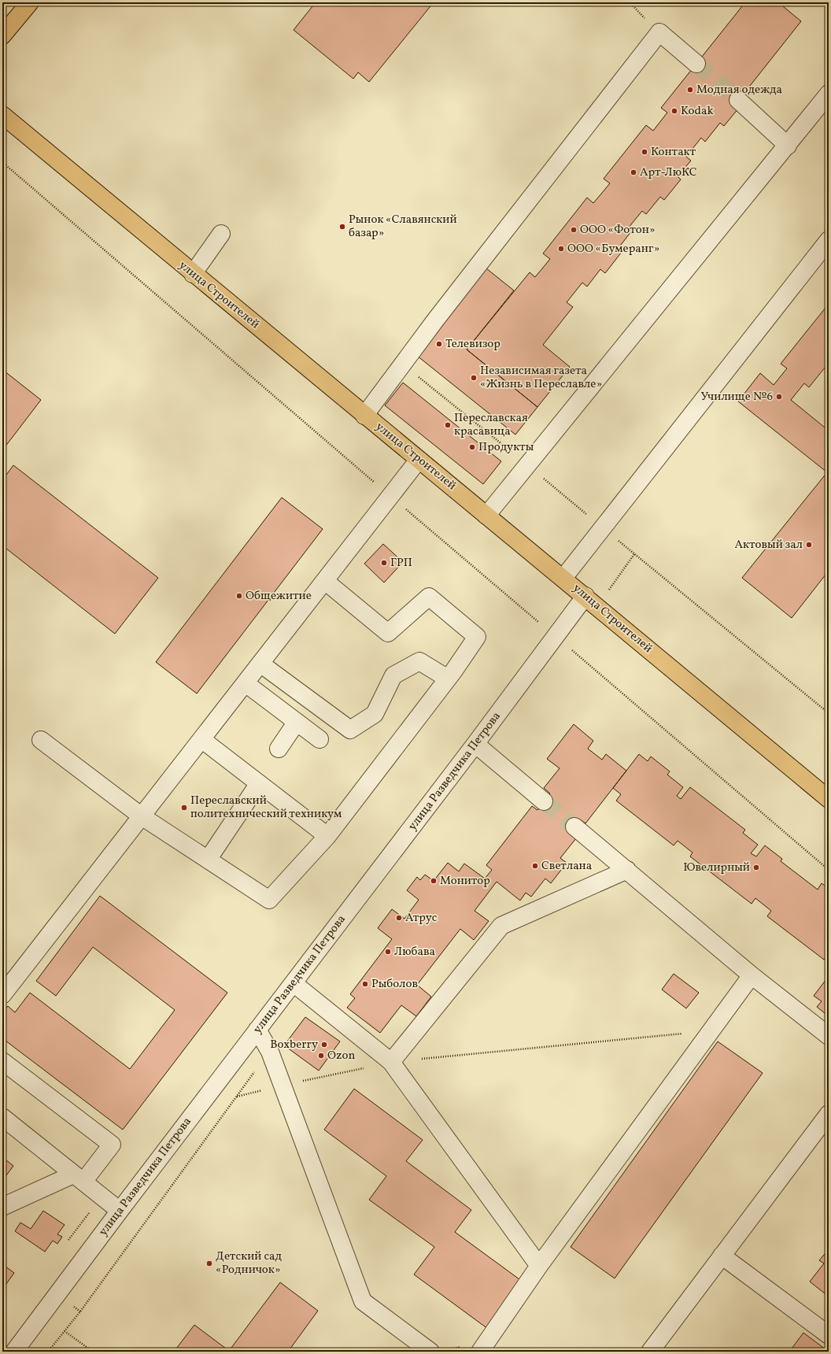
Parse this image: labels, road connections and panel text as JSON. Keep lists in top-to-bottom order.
{
  "streets": {
    "main road": ["улица Строителей"],
    "street": ["улица Разведчика Петрова"]
  },
  "crossings": [
    ["улица Строителей", "улица Разведчика Петрова"]
  ],
  "places": [
    "Модная одежда",
    "Kodak",
    "Контакт",
    "Арт-ЛюКС",
    "Рынок «Славянский базар»",
    "ООО «Фотон»",
    "ООО «Бумеранг»",
    "Телевизор",
    "Независимая газета «Жизнь в Переславле»",
    "Училище №6",
    "Переславская красавица",
    "Продукты",
    "Актовый зал",
    "ГРП",
    "Общежитие",
    "Переславский политехнический техникум",
    "Светлана",
    "Ювелирный",
    "Монитор",
    "Атрус",
    "Любава",
    "Рыболов",
    "Boxberry",
    "Ozon",
    "Детский сад «Родничок»"
  ]
}
